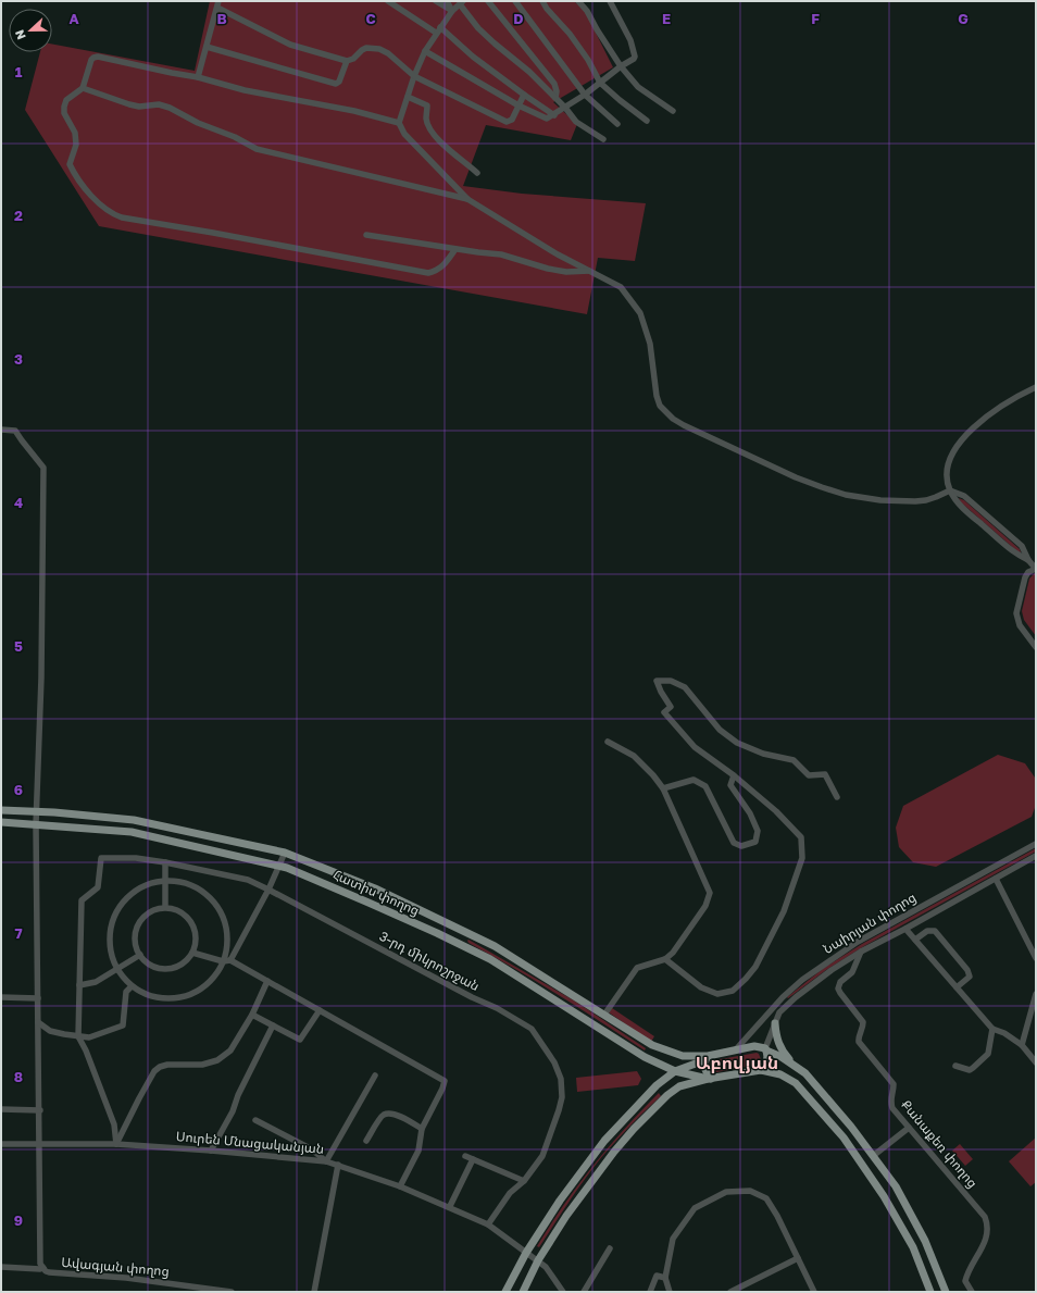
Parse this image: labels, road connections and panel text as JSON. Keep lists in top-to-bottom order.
{
  "streets": {
    "main road": ["Հատիս փողոց"],
    "street": [
      "Նաիրյան փողոց",
      "3-րդ միկրոշրջան",
      "Սուրեն Մնացականյան",
      "Քանաքեռ փողոց",
      "Ավագյան փողոց"
    ]
  },
  "crossings": [
    ["Հատիս փողոց", "Ավագյան փողոց"],
    ["Նաիրյան փողոց", "Քանաքեռ փողոց"],
    ["3-րդ միկրոշրջան", "Սուրեն Մնացականյան"],
    ["Սուրեն Մնացականյան", "Ավագյան փողոց"]
  ],
  "districts": ["Աբովյան"],
  "north": "left",
  "grid": {
    "columns": [
      "A",
      "B",
      "C",
      "D",
      "E",
      "F",
      "G"
    ],
    "rows": [
      "1",
      "2",
      "3",
      "4",
      "5",
      "6",
      "7",
      "8",
      "9"
    ]
  }
}
